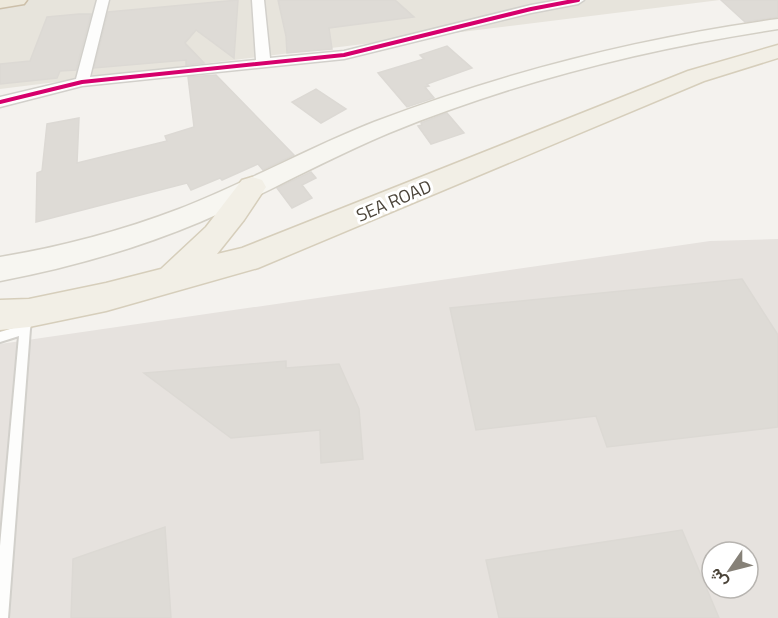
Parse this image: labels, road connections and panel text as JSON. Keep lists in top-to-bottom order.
{
  "streets": {
    "main road": ["SEA ROAD"]
  },
  "north": "bottom left"
}
